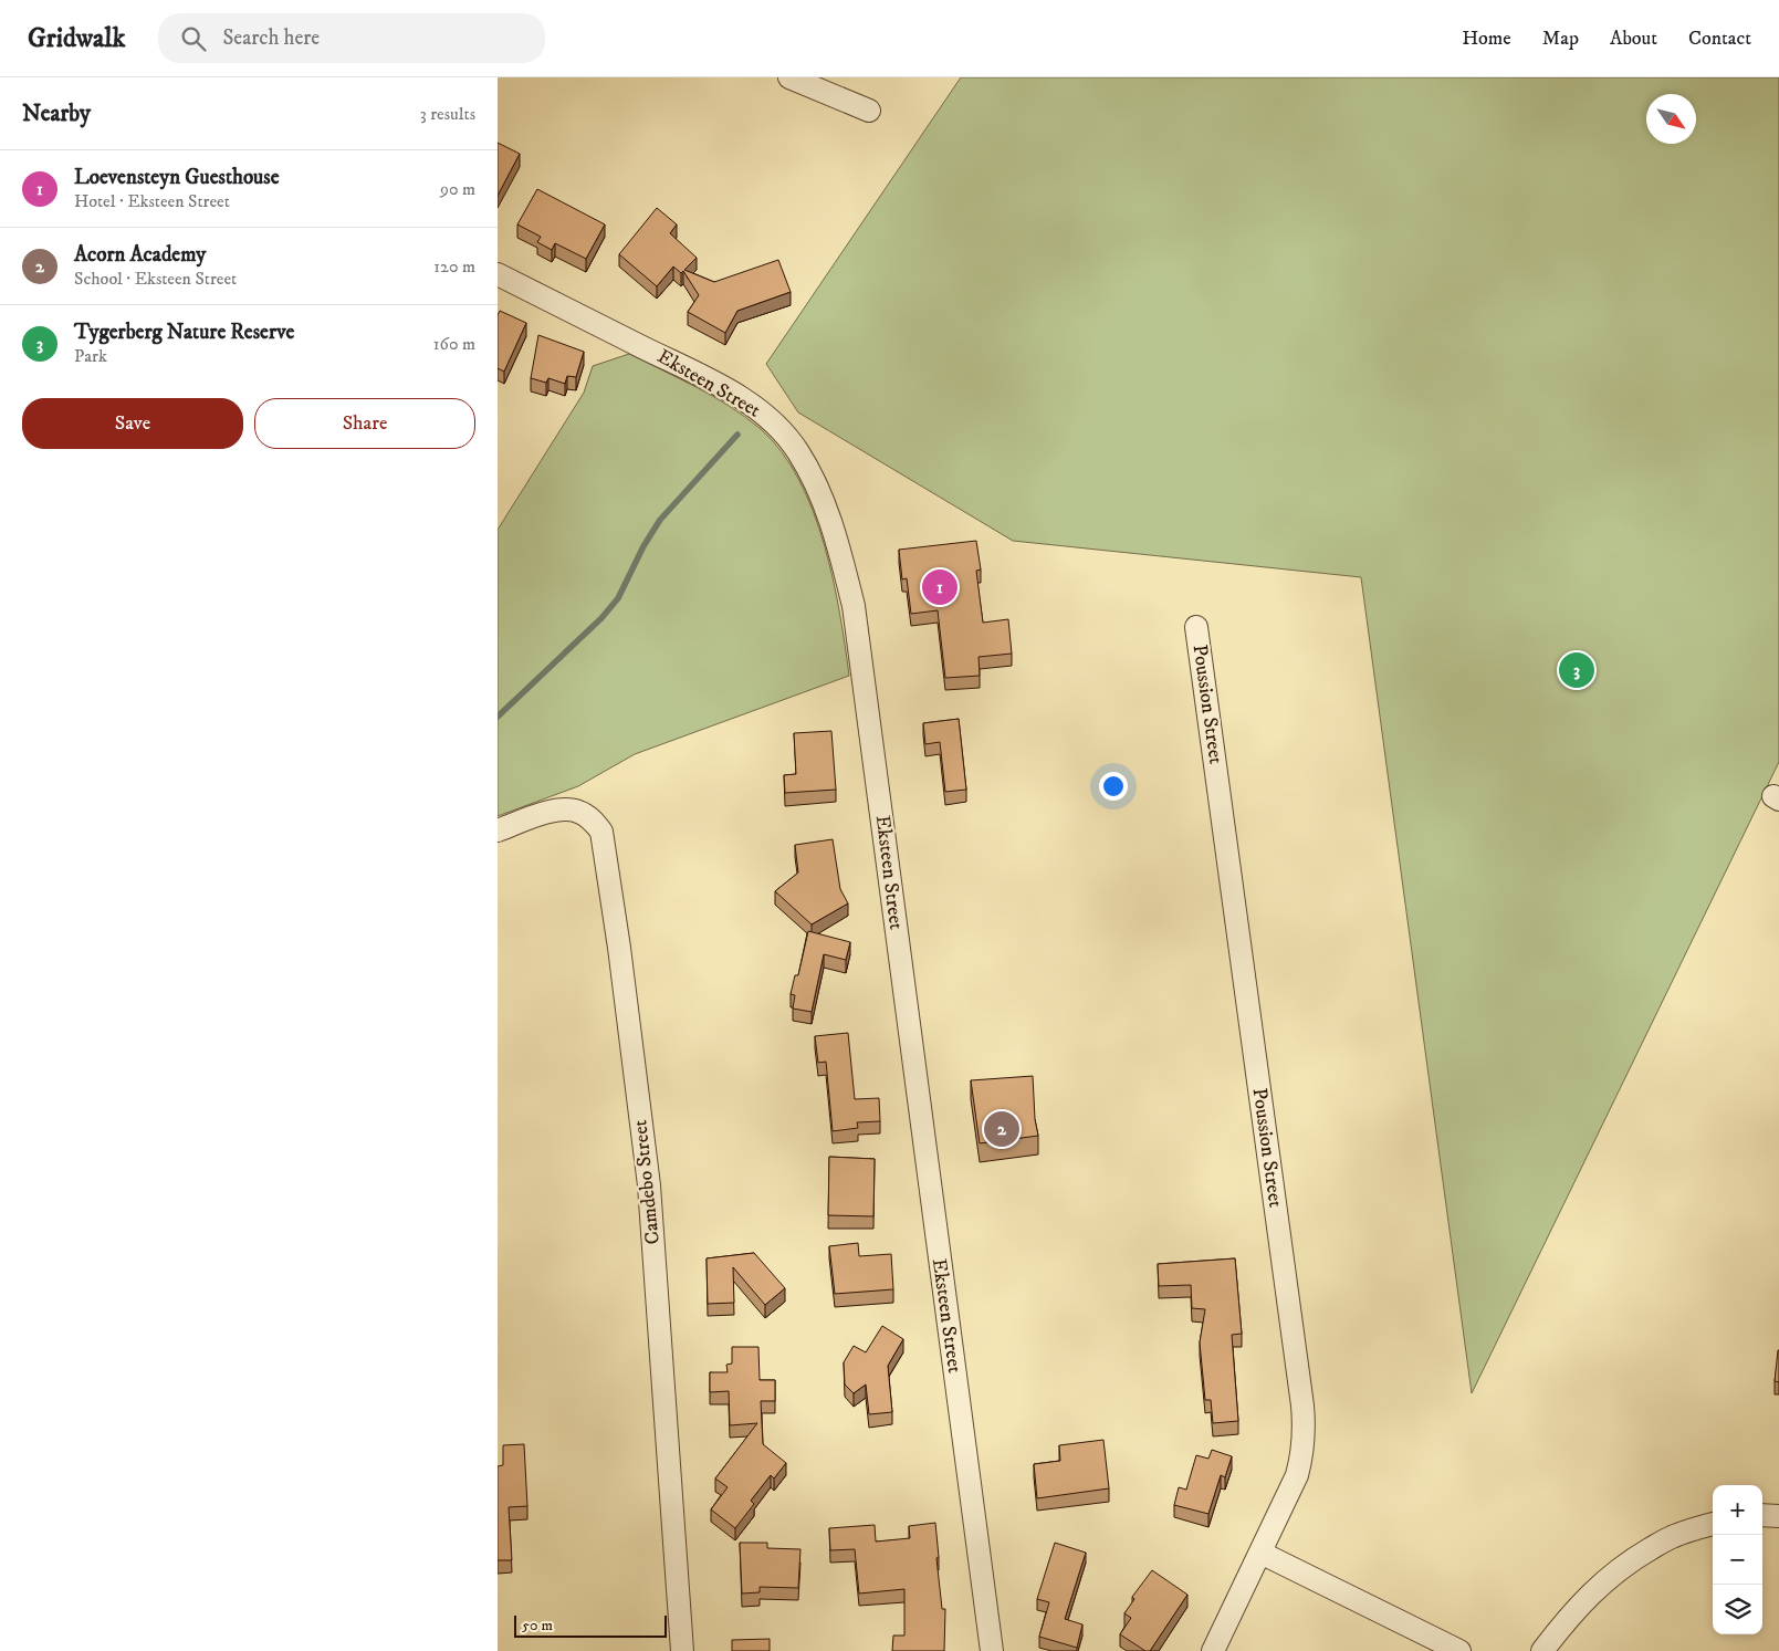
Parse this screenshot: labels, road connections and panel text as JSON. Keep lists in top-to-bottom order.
{
  "streets": {
    "street": ["Eksteen Street", "Poussion Street", "Camdebo Street"]
  },
  "scale_bar": "50 m",
  "north": "bottom right",
  "page": {
    "header": "Gridwalk",
    "search": "Search here",
    "nav": [
      "Home",
      "Map",
      "About",
      "Contact"
    ],
    "heading": ["Nearby", "3 results"],
    "list": [
      {
        "mark": "1",
        "name": "Loevensteyn Guesthouse",
        "note": "Hotel · Eksteen Street",
        "value": "90 m"
      },
      {
        "mark": "2",
        "name": "Acorn Academy",
        "note": "School · Eksteen Street",
        "value": "120 m"
      },
      {
        "mark": "3",
        "name": "Tygerberg Nature Reserve",
        "note": "Park",
        "value": "160 m"
      }
    ],
    "buttons": ["Save", "Share"],
    "pins": ["1", "3", "2"],
    "map_buttons": ["+", "−"],
    "scale": "50 m"
  }
}
